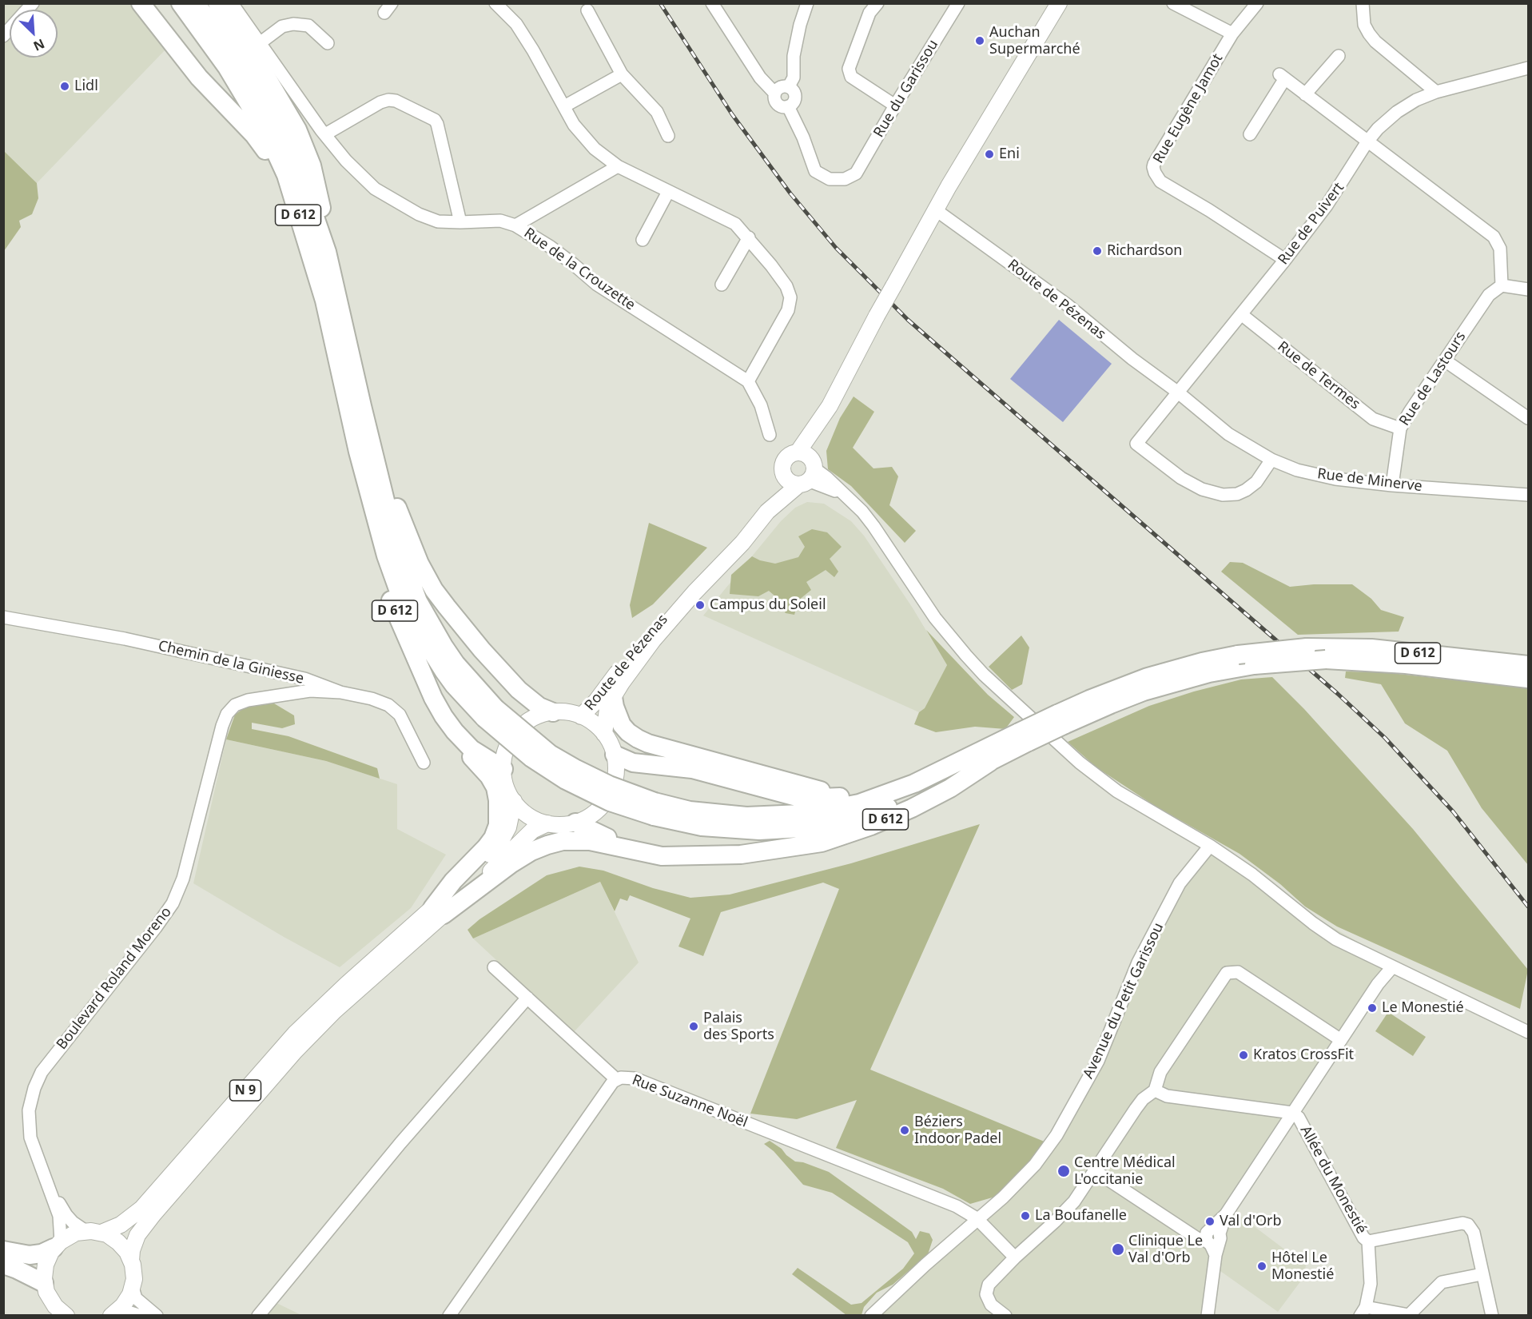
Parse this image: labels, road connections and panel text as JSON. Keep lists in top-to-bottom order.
{
  "streets": {
    "highway": ["D 612"],
    "main road": ["Route de Pézenas", "N 9"],
    "street": [
      "Rue du Garissou",
      "Rue Eugène Jamot",
      "Rue de Puivert",
      "Rue de la Crouzette",
      "Rue de Termes",
      "Rue de Lastours",
      "Rue de Minerve",
      "Chemin de la Giniesse",
      "Boulevard Roland Moreno",
      "Avenue du Petit Garissou",
      "Rue Suzanne Noël",
      "Allée du Monestié"
    ]
  },
  "crossings": [
    ["Rue Eugène Jamot", "Rue de Puivert"],
    ["D 612", "Route de Pézenas"],
    ["D 612", "N 9"],
    ["Rue de Puivert", "Route de Pézenas"],
    ["Rue de Puivert", "Rue de Termes"],
    ["Rue de Puivert", "Rue de Minerve"],
    ["Route de Pézenas", "Rue de Minerve"],
    ["Route de Pézenas", "N 9"],
    ["Rue de Termes", "Rue de Lastours"],
    ["Rue de Lastours", "Rue de Minerve"],
    ["Chemin de la Giniesse", "Boulevard Roland Moreno"],
    ["Avenue du Petit Garissou", "Rue Suzanne Noël"]
  ],
  "places": [
    "Auchan Supermarché",
    "Lidl",
    "Eni",
    "Richardson",
    "Campus du Soleil",
    "Le Monestié",
    "Palais des Sports",
    "Kratos CrossFit",
    "Béziers Indoor Padel",
    "Centre Médical L'occitanie",
    "La Boufanelle",
    "Val d'Orb",
    "Clinique Le Val d'Orb",
    "Hôtel Le Monestié"
  ],
  "north": "bottom right"
}
